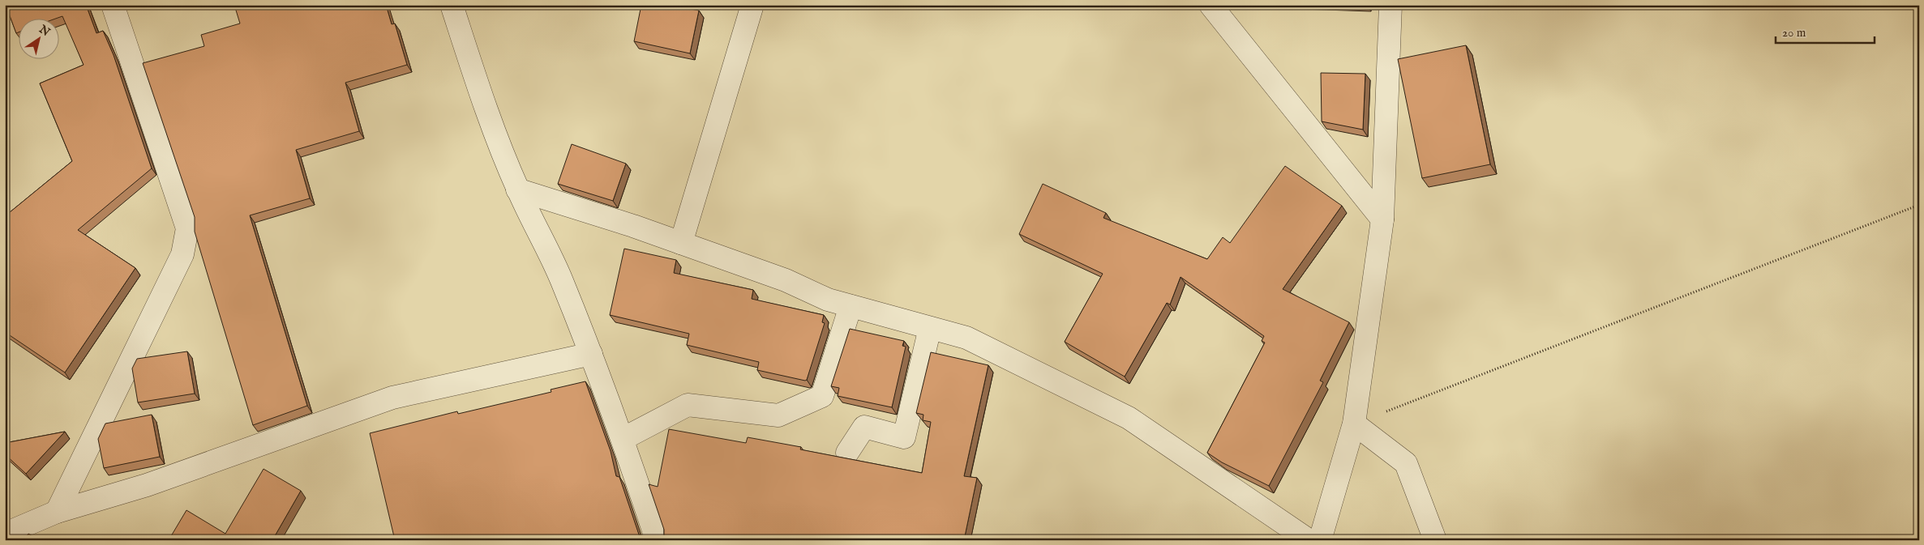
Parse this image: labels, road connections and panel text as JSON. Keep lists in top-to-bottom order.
{
  "scale_bar": "20 m",
  "north": "top right"
}
